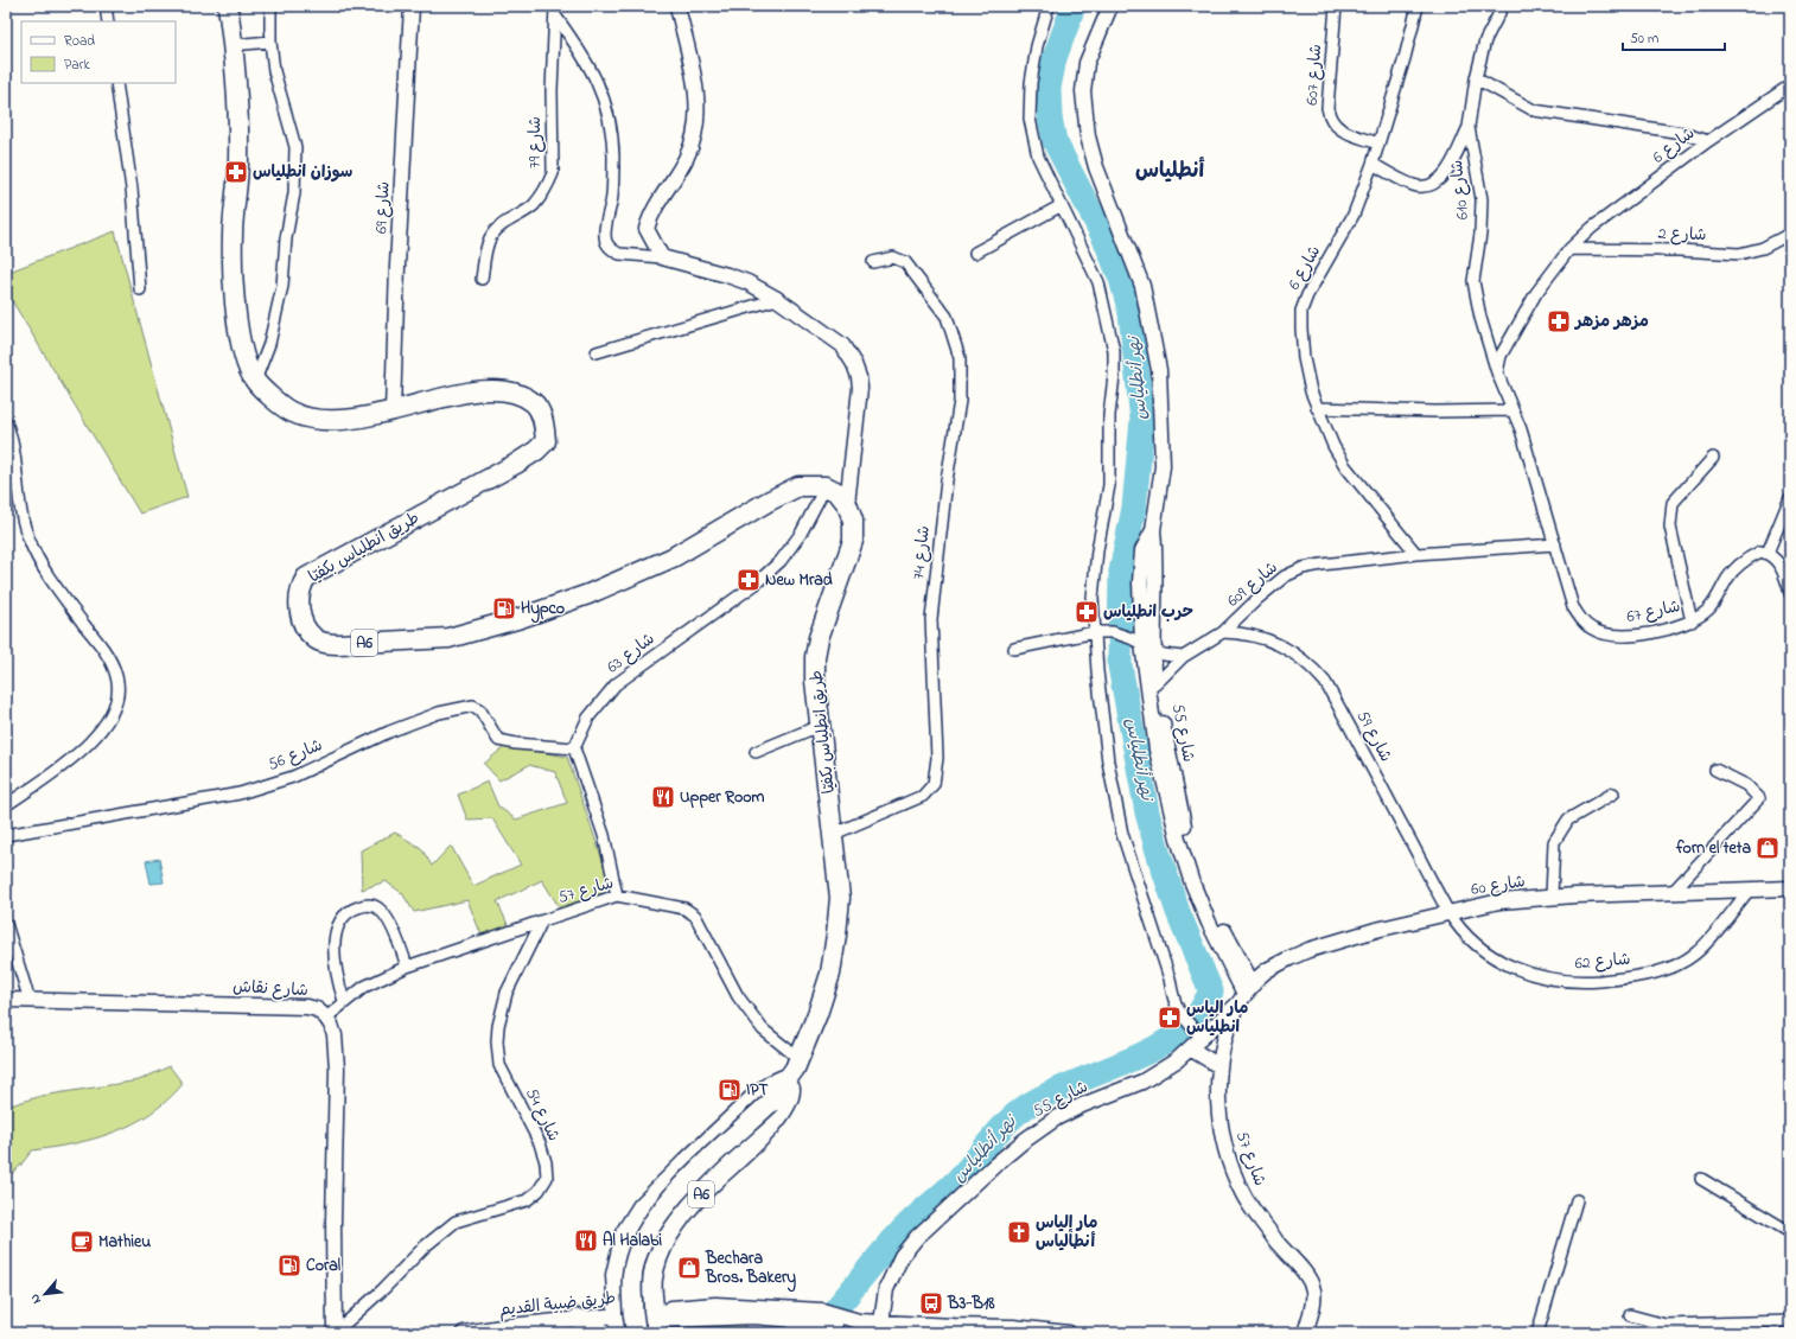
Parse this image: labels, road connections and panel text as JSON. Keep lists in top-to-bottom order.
{
  "streets": {
    "highway": ["طريق انطلياس بكفيّا", "A6"],
    "street": [
      "شارع 607",
      "شارع 79",
      "شارع 6",
      "شارع 610",
      "شارع 69",
      "شارع 2",
      "شارع 74",
      "شارع 609",
      "شارع 67",
      "شارع 63",
      "شارع 55",
      "شارع 59",
      "شارع 56",
      "شارع 60",
      "شارع 57",
      "شارع 62",
      "شارع نقاش",
      "شارع 54",
      "طريق ضبية القديم"
    ]
  },
  "crossings": [
    ["شارع 607", "شارع 6"],
    ["شارع 6", "شارع 610"],
    ["شارع 6", "شارع 2"],
    ["شارع 6", "شارع 609"],
    ["شارع 69", "طريق انطلياس بكفيّا"],
    ["طريق انطلياس بكفيّا", "شارع 74"],
    ["طريق انطلياس بكفيّا", "A6"],
    ["طريق انطلياس بكفيّا", "شارع 63"],
    ["طريق انطلياس بكفيّا", "شارع 57"],
    ["شارع 609", "شارع 67"],
    ["شارع 609", "شارع 55"],
    ["شارع 609", "شارع 59"],
    ["A6", "طريق ضبية القديم"],
    ["شارع 63", "شارع 56"],
    ["شارع 55", "شارع 60"],
    ["شارع 55", "شارع 57"],
    ["شارع 59", "شارع 60"],
    ["شارع 59", "شارع 62"],
    ["شارع 60", "شارع 57"],
    ["شارع 60", "شارع 62"],
    ["شارع 57", "شارع نقاش"],
    ["شارع 57", "شارع 54"],
    ["شارع نقاش", "شارع 54"]
  ],
  "districts": ["أنطلياس"],
  "water": ["نهر أنطلياس"],
  "places": {
    "pharmacy": [
      "سوزان انطلياس",
      "مزهر مزهر",
      "New Mrad",
      "حرب انطلياس",
      "مار الياس انطلياس"
    ],
    "fuel station": ["Hypco", "IPT", "Coral"],
    "restaurant": ["Upper Room", "Al Halabi"],
    "shop": ["forn el teta", "Bechara Bros. Bakery"],
    "church": ["مار إلياس أنطالياس"],
    "cafe": ["Mathieu"],
    "bus stop": ["B3-B18"]
  },
  "legend": ["Road", "Park"],
  "scale_bar": "50 m",
  "north": "bottom left"
}
